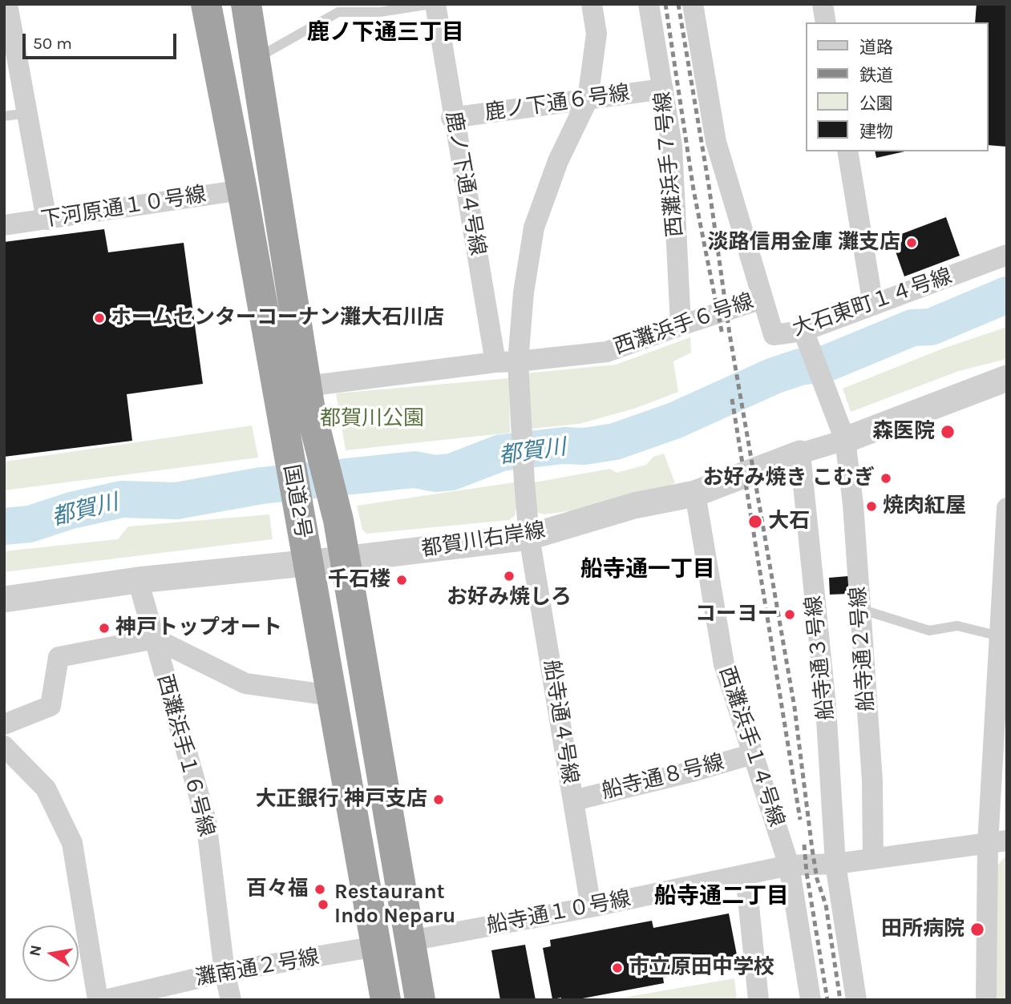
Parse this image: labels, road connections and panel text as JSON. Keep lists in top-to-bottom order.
{
  "streets": {
    "highway": ["国道2号"],
    "street": [
      "鹿ノ下通６号線",
      "西灘浜手７号線",
      "鹿ノ下通４号線",
      "下河原通１０号線",
      "大石東町１４号線",
      "西灘浜手６号線",
      "都賀川右岸線",
      "船寺通２号線",
      "船寺通３号線",
      "船寺通４号線",
      "西灘浜手１４号線",
      "西灘浜手１６号線",
      "船寺通８号線",
      "船寺通１０号線",
      "灘南通２号線"
    ]
  },
  "crossings": [
    ["鹿ノ下通６号線", "西灘浜手７号線"],
    ["鹿ノ下通６号線", "鹿ノ下通４号線"],
    ["鹿ノ下通６号線", "船寺通４号線"],
    ["西灘浜手７号線", "西灘浜手６号線"],
    ["鹿ノ下通４号線", "西灘浜手６号線"],
    ["下河原通１０号線", "国道2号"],
    ["大石東町１４号線", "西灘浜手６号線"],
    ["西灘浜手６号線", "国道2号"],
    ["西灘浜手６号線", "船寺通４号線"],
    ["国道2号", "都賀川右岸線"],
    ["国道2号", "船寺通１０号線"],
    ["国道2号", "灘南通２号線"],
    ["都賀川右岸線", "船寺通２号線"],
    ["都賀川右岸線", "船寺通３号線"],
    ["都賀川右岸線", "船寺通４号線"],
    ["都賀川右岸線", "西灘浜手１４号線"],
    ["都賀川右岸線", "西灘浜手１６号線"],
    ["船寺通２号線", "船寺通１０号線"],
    ["船寺通３号線", "船寺通１０号線"],
    ["船寺通４号線", "船寺通８号線"],
    ["船寺通４号線", "船寺通１０号線"],
    ["西灘浜手１４号線", "船寺通８号線"],
    ["西灘浜手１４号線", "船寺通１０号線"],
    ["西灘浜手１６号線", "灘南通２号線"]
  ],
  "districts": ["鹿ノ下通三丁目", "船寺通一丁目", "船寺通二丁目"],
  "water": ["都賀川"],
  "parks": ["都賀川公園"],
  "places": [
    "淡路信用金庫 灘支店",
    "ホームセンターコーナン灘大石川店",
    "森医院",
    "お好み焼き こむぎ",
    "焼肉紅屋",
    "大石",
    "お好み焼しろ",
    "千石楼",
    "コーヨー",
    "神戸トップオート",
    "大正銀行 神戸支店",
    "百々福",
    "Restaurant Indo Neparu",
    "田所病院",
    "市立原田中学校"
  ],
  "legend": [
    "道路",
    "鉄道",
    "公園",
    "建物"
  ],
  "scale_bar": "50 m",
  "north": "left"
}
